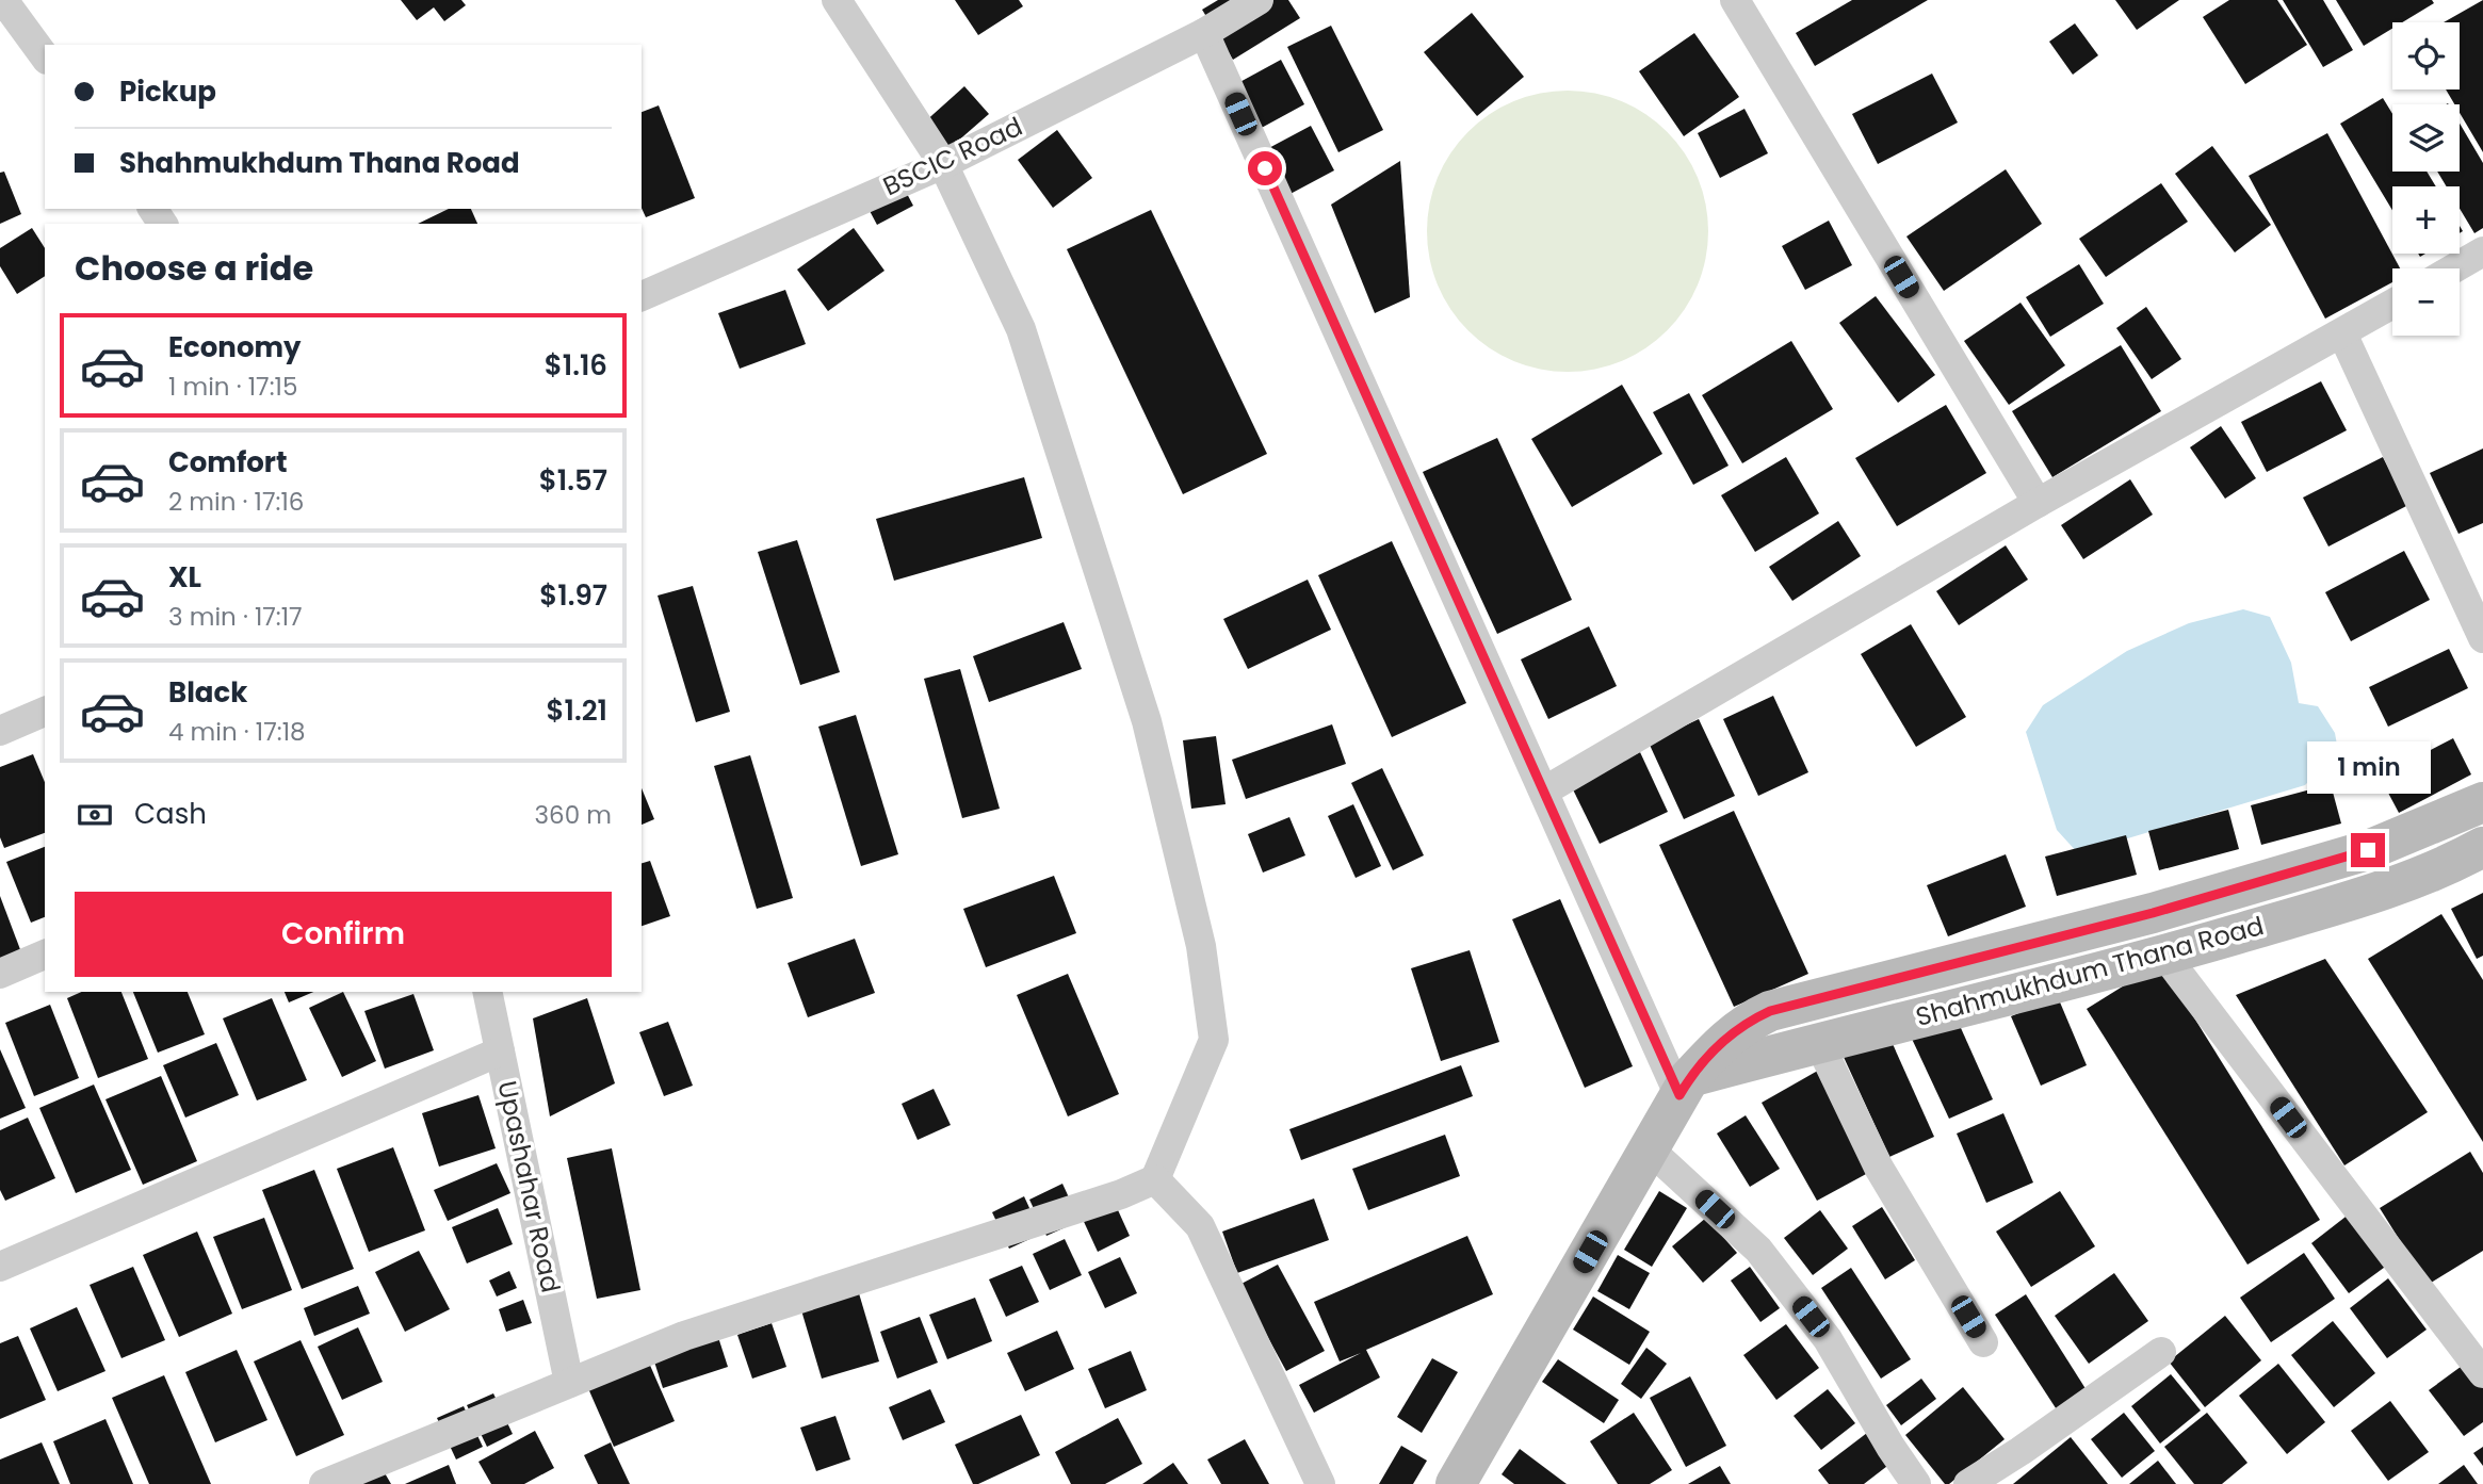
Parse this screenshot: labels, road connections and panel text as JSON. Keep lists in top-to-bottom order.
{
  "streets": {
    "main road": ["Shahmukhdum Thana Road"],
    "street": ["BSCIC Road", "Upashahar Road"]
  },
  "page": {
    "map_buttons": ["+", "−"],
    "banner": ["Pickup", "Shahmukhdum Thana Road"],
    "heading": "Choose a ride",
    "list": [
      {
        "name": "Economy",
        "note": "1 min · 17:15",
        "value": "$1.16"
      },
      {
        "name": "Comfort",
        "note": "2 min · 17:16",
        "value": "$1.57"
      },
      {
        "name": "XL",
        "note": "3 min · 17:17",
        "value": "$1.97"
      },
      {
        "name": "Black",
        "note": "4 min · 17:18",
        "value": "$1.21"
      }
    ],
    "bubble": "1 min",
    "pay": ["Cash", "360 m"],
    "buttons": "Confirm"
  }
}
